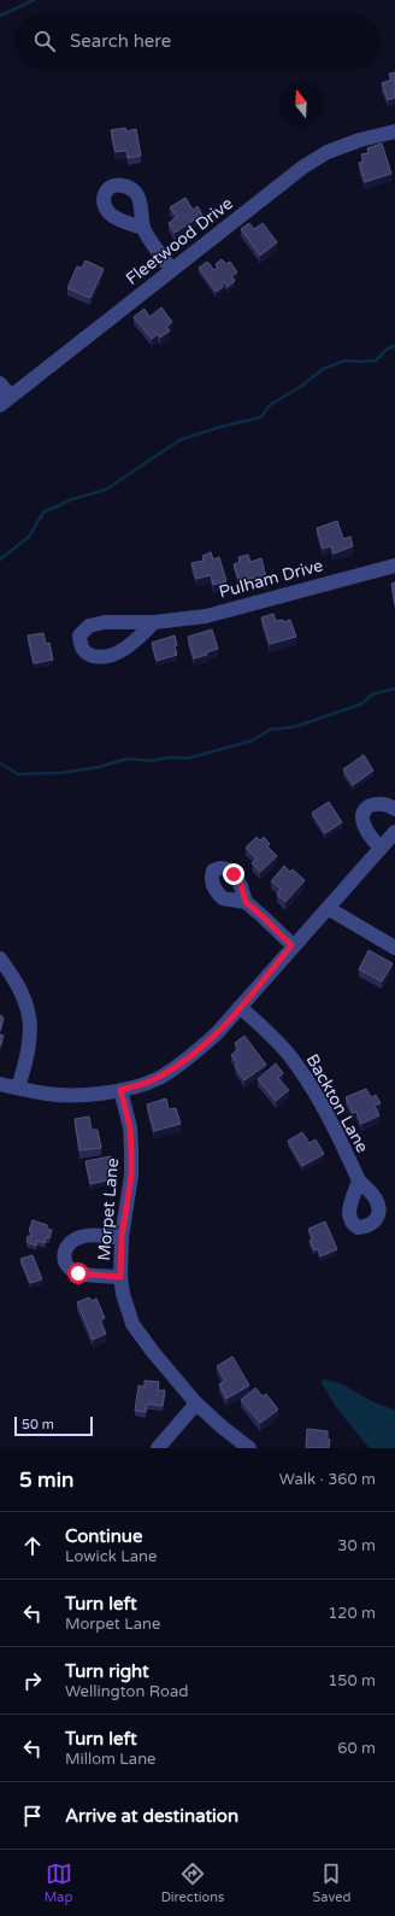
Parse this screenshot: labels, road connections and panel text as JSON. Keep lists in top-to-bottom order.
{
  "streets": {
    "street": [
      "Fleetwood Drive",
      "Pulham Drive",
      "Backton Lane",
      "Morpet Lane"
    ]
  },
  "scale_bar": "50 m",
  "north": "top",
  "page": {
    "search": "Search here",
    "scale": "50 m",
    "heading": ["5 min", "Walk · 360 m"],
    "list": [
      ["Continue", "Lowick Lane", "30 m"],
      ["Turn left", "Morpet Lane", "120 m"],
      ["Turn right", "Wellington Road", "150 m"],
      ["Turn left", "Millom Lane", "60 m"],
      "Arrive at destination"
    ],
    "nav": ["Map", "Directions", "Saved"]
  }
}
